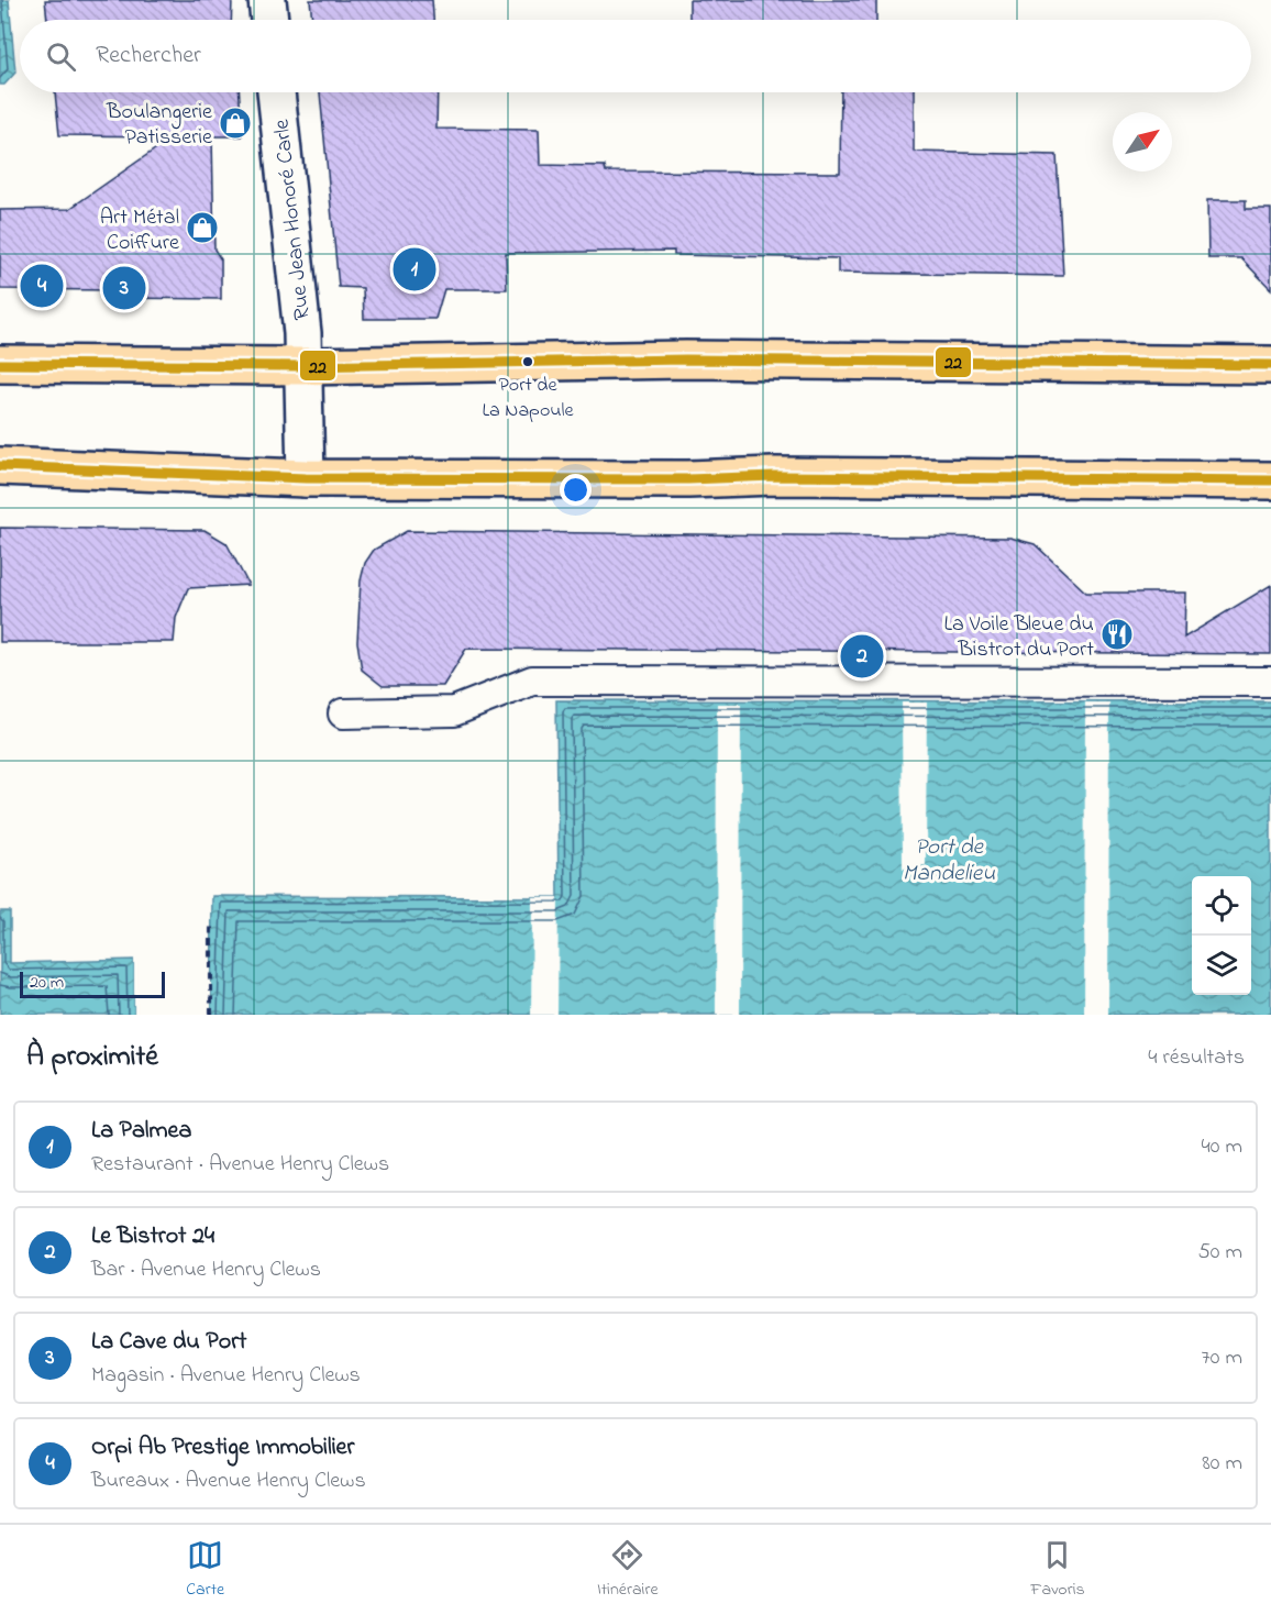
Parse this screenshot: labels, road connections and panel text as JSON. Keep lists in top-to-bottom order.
{
  "streets": {
    "street": ["Rue Jean Honoré Carle"]
  },
  "water": ["Port de Mandelieu"],
  "places": {
    "shop": ["Boulangerie Patisserie", "Art Métal Coiffure"],
    "other": ["Port de La Napoule"],
    "restaurant": ["La Voile Bleue du Bistrot du Port"]
  },
  "lines": ["transit line 22"],
  "scale_bar": "20 m",
  "north": "top right",
  "page": {
    "search": "Rechercher",
    "pins": [
      "1",
      "4",
      "3",
      "2"
    ],
    "scale": "20 m",
    "heading": ["À proximité", "4 résultats"],
    "list": [
      {
        "mark": "1",
        "name": "La Palmea",
        "note": "Restaurant · Avenue Henry Clews",
        "value": "40 m"
      },
      {
        "mark": "2",
        "name": "Le Bistrot 24",
        "note": "Bar · Avenue Henry Clews",
        "value": "50 m"
      },
      {
        "mark": "3",
        "name": "La Cave du Port",
        "note": "Magasin · Avenue Henry Clews",
        "value": "70 m"
      },
      {
        "mark": "4",
        "name": "Orpi Ab Prestige Immobilier",
        "note": "Bureaux · Avenue Henry Clews",
        "value": "80 m"
      }
    ],
    "nav": ["Carte", "Itinéraire", "Favoris"]
  }
}
